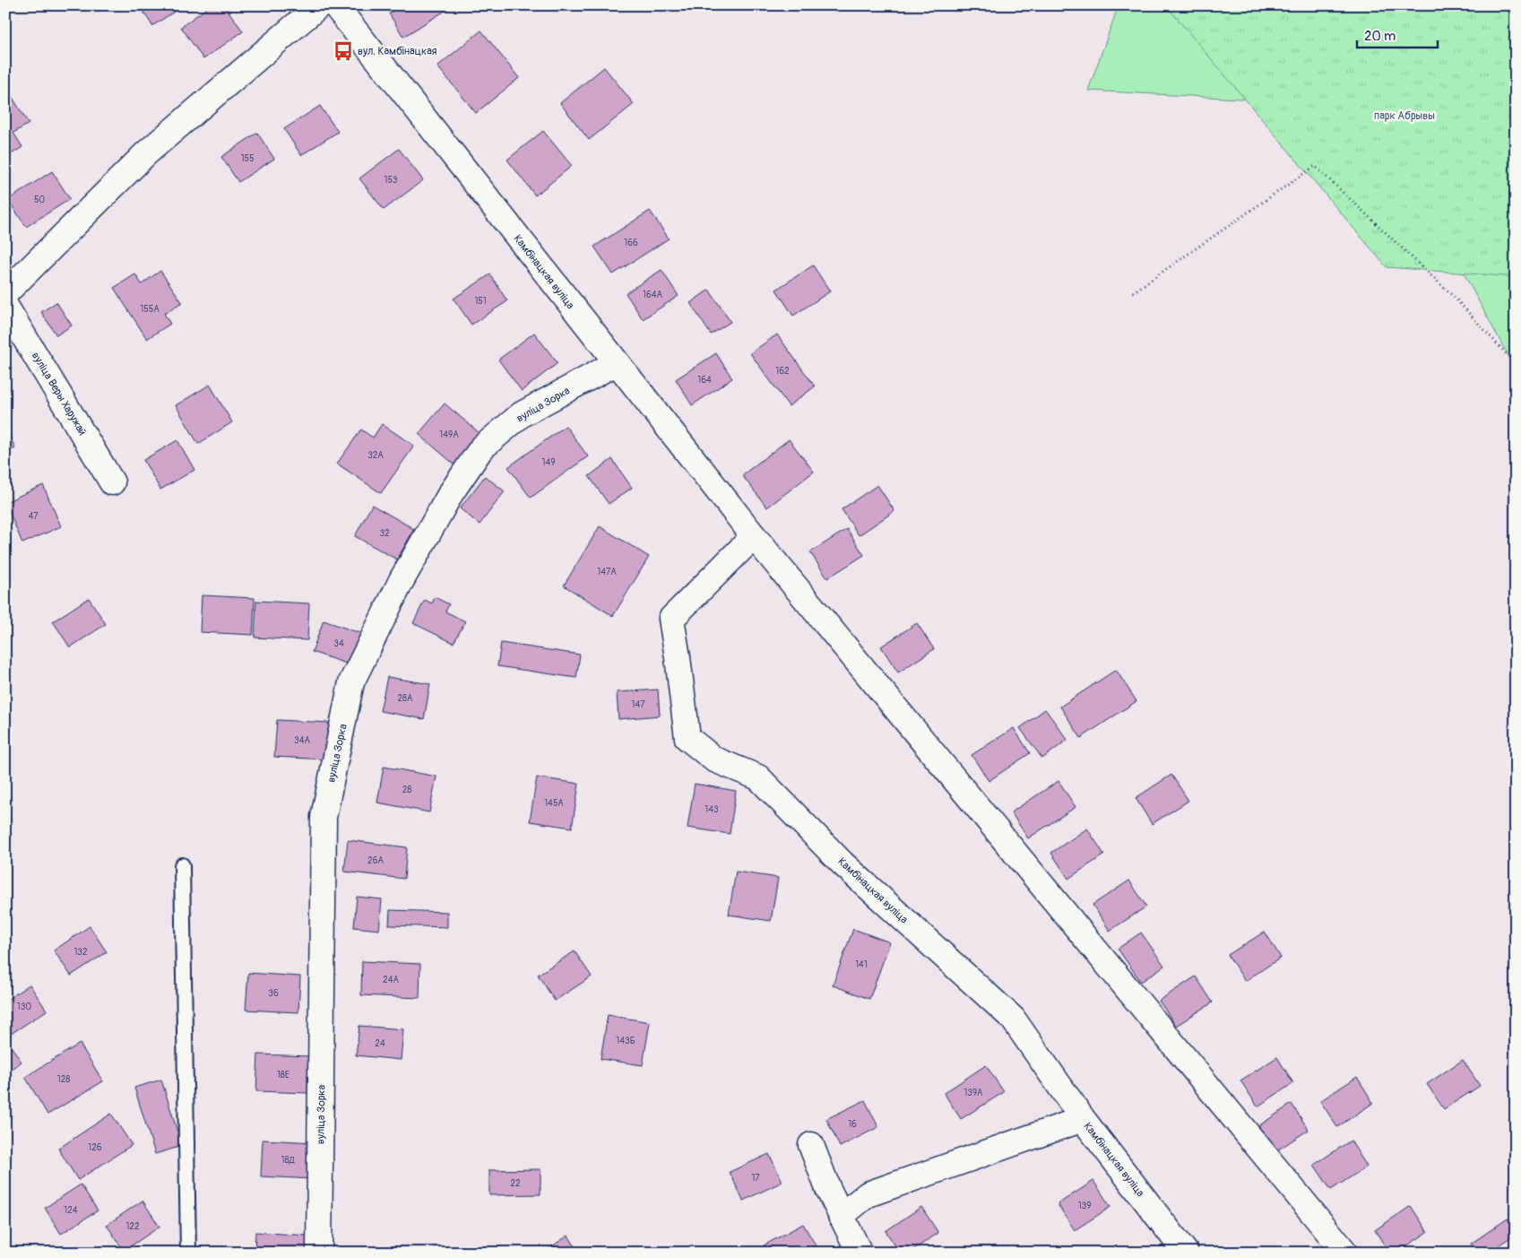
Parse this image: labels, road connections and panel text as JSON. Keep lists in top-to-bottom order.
{
  "streets": {
    "street": ["Камбінацкая вуліца", "вуліца Веры Харужай", "вуліца Зорка"]
  },
  "crossings": [
    ["Камбінацкая вуліца", "вуліца Зорка"]
  ],
  "parks": ["парк Абрывы"],
  "places": {
    "bus stop": ["вул. Камбінацкая"]
  },
  "house_numbers": [
    "155",
    "153",
    "50",
    "166",
    "164А",
    "151",
    "155А",
    "162",
    "164",
    "149А",
    "32А",
    "149",
    "47",
    "32",
    "147А",
    "34",
    "28А",
    "147",
    "34А",
    "28",
    "145А",
    "143",
    "26А",
    "132",
    "141",
    "24А",
    "36",
    "130",
    "143Б",
    "24",
    "18Е",
    "128",
    "139А",
    "16",
    "126",
    "18Д",
    "17",
    "22",
    "139",
    "124",
    "122"
  ],
  "scale_bar": "20 m"
}
